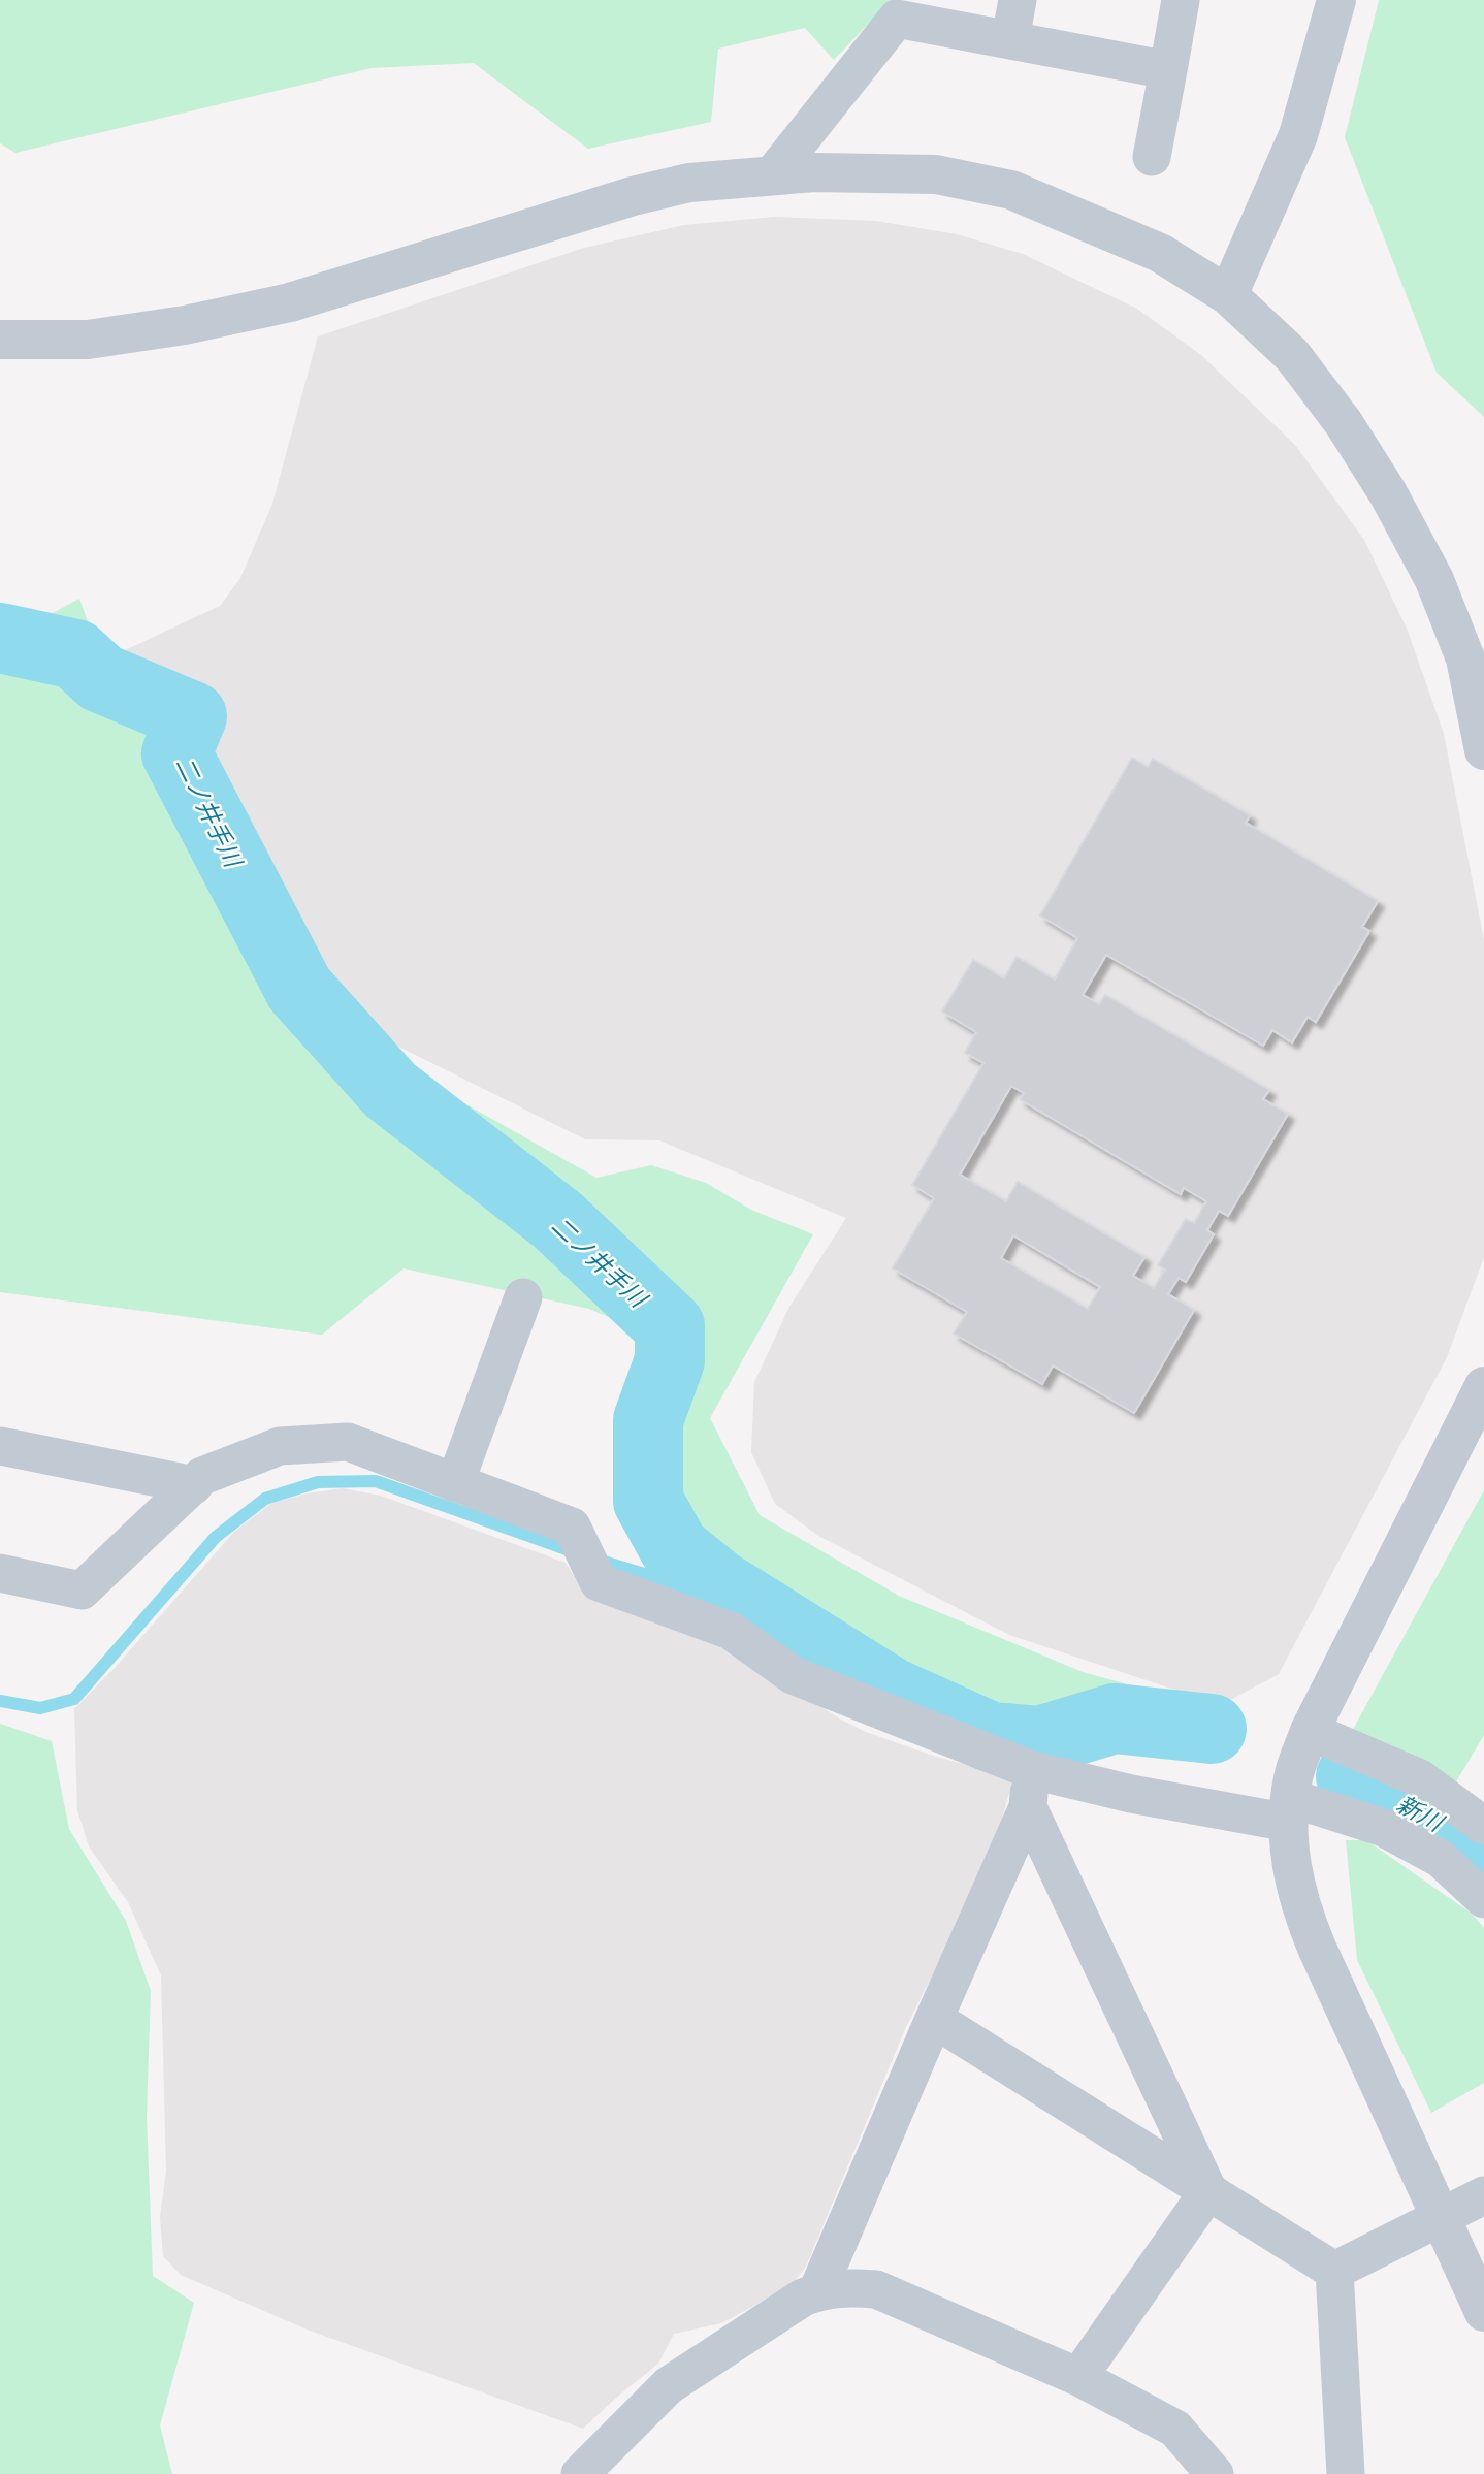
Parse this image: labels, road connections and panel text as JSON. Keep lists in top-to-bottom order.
{
  "water": ["二ノ井手川", "新川"]
}
